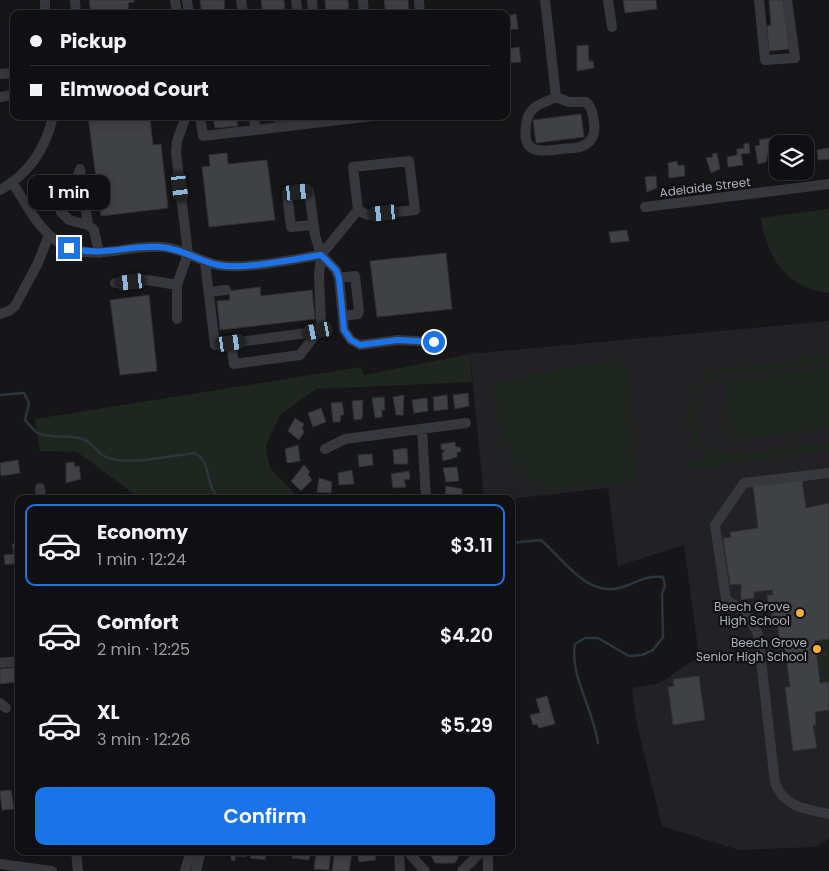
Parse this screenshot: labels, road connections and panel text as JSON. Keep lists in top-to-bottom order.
{
  "streets": {
    "street": ["Adelaide Street"]
  },
  "places": ["Beech Grove High School", "Beech Grove Senior High School"],
  "page": {
    "banner": ["Pickup", "Elmwood Court"],
    "bubble": "1 min",
    "list": [
      {
        "name": "Economy",
        "note": "1 min · 12:24",
        "value": "$3.11"
      },
      {
        "name": "Comfort",
        "note": "2 min · 12:25",
        "value": "$4.20"
      },
      {
        "name": "XL",
        "note": "3 min · 12:26",
        "value": "$5.29"
      }
    ],
    "buttons": "Confirm"
  }
}
